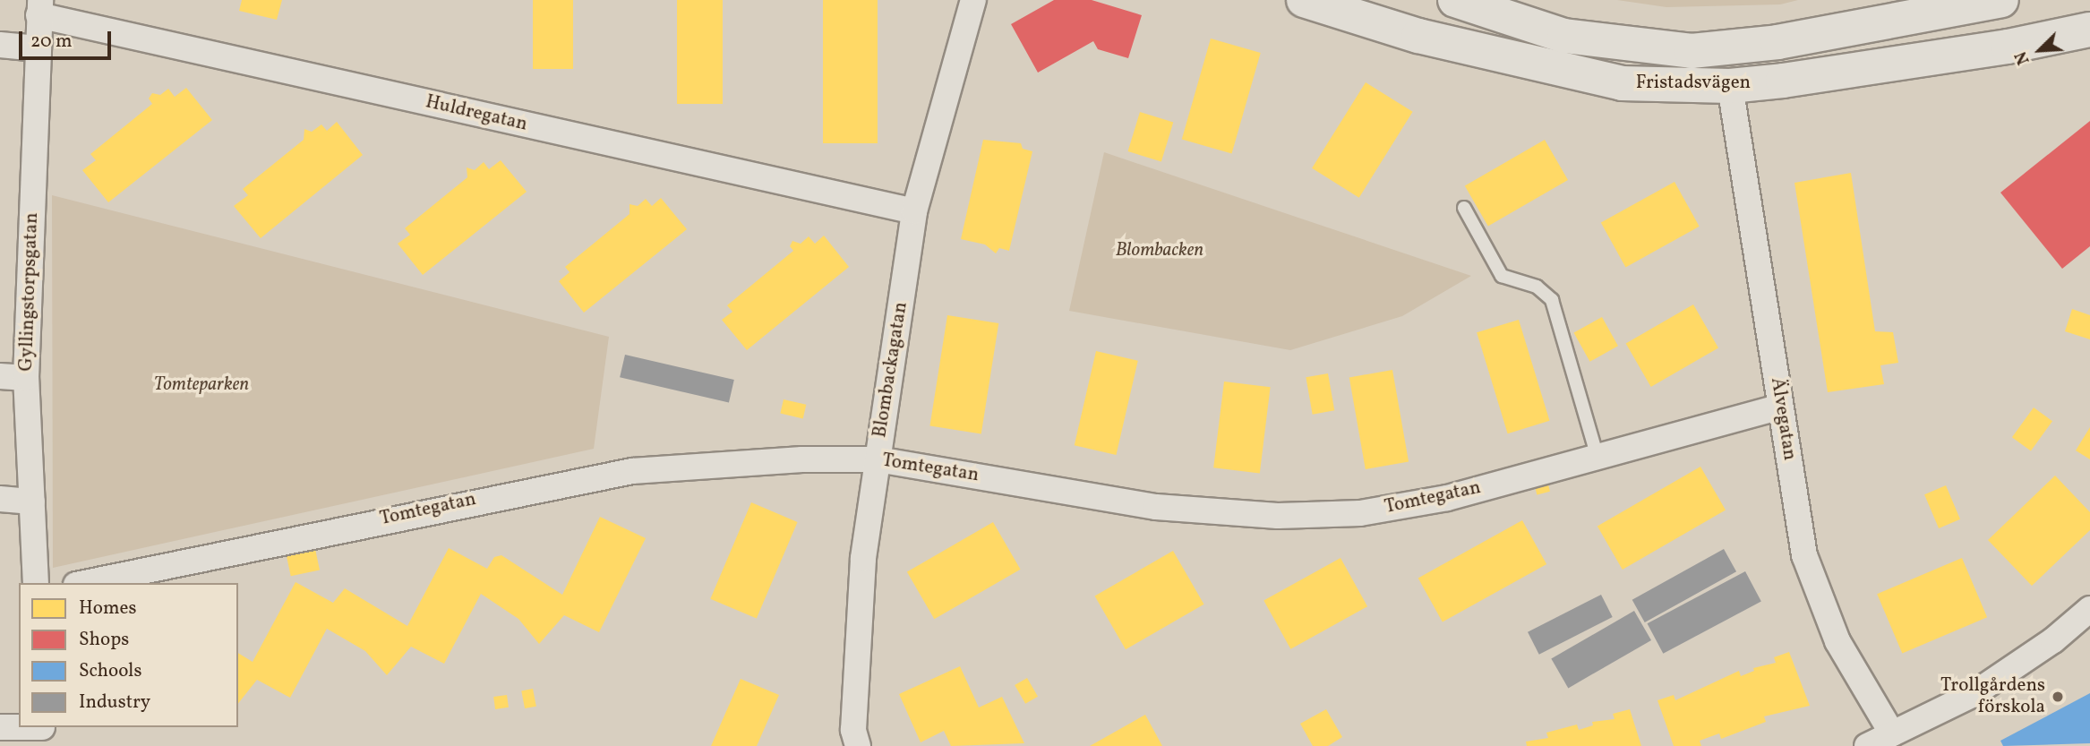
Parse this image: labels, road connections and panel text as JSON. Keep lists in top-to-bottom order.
{
  "streets": {
    "street": [
      "Fristadsvägen",
      "Huldregatan",
      "Gyllingstorpsgatan",
      "Blombackagatan",
      "Älvegatan",
      "Tomtegatan"
    ]
  },
  "crossings": [
    ["Fristadsvägen", "Älvegatan"],
    ["Huldregatan", "Gyllingstorpsgatan"],
    ["Huldregatan", "Blombackagatan"],
    ["Blombackagatan", "Tomtegatan"],
    ["Älvegatan", "Tomtegatan"]
  ],
  "parks": ["Blombacken", "Tomteparken"],
  "places": ["Trollgårdens förskola"],
  "legend": [
    "Homes",
    "Shops",
    "Schools",
    "Industry"
  ],
  "scale_bar": "20 m",
  "north": "bottom left"
}
